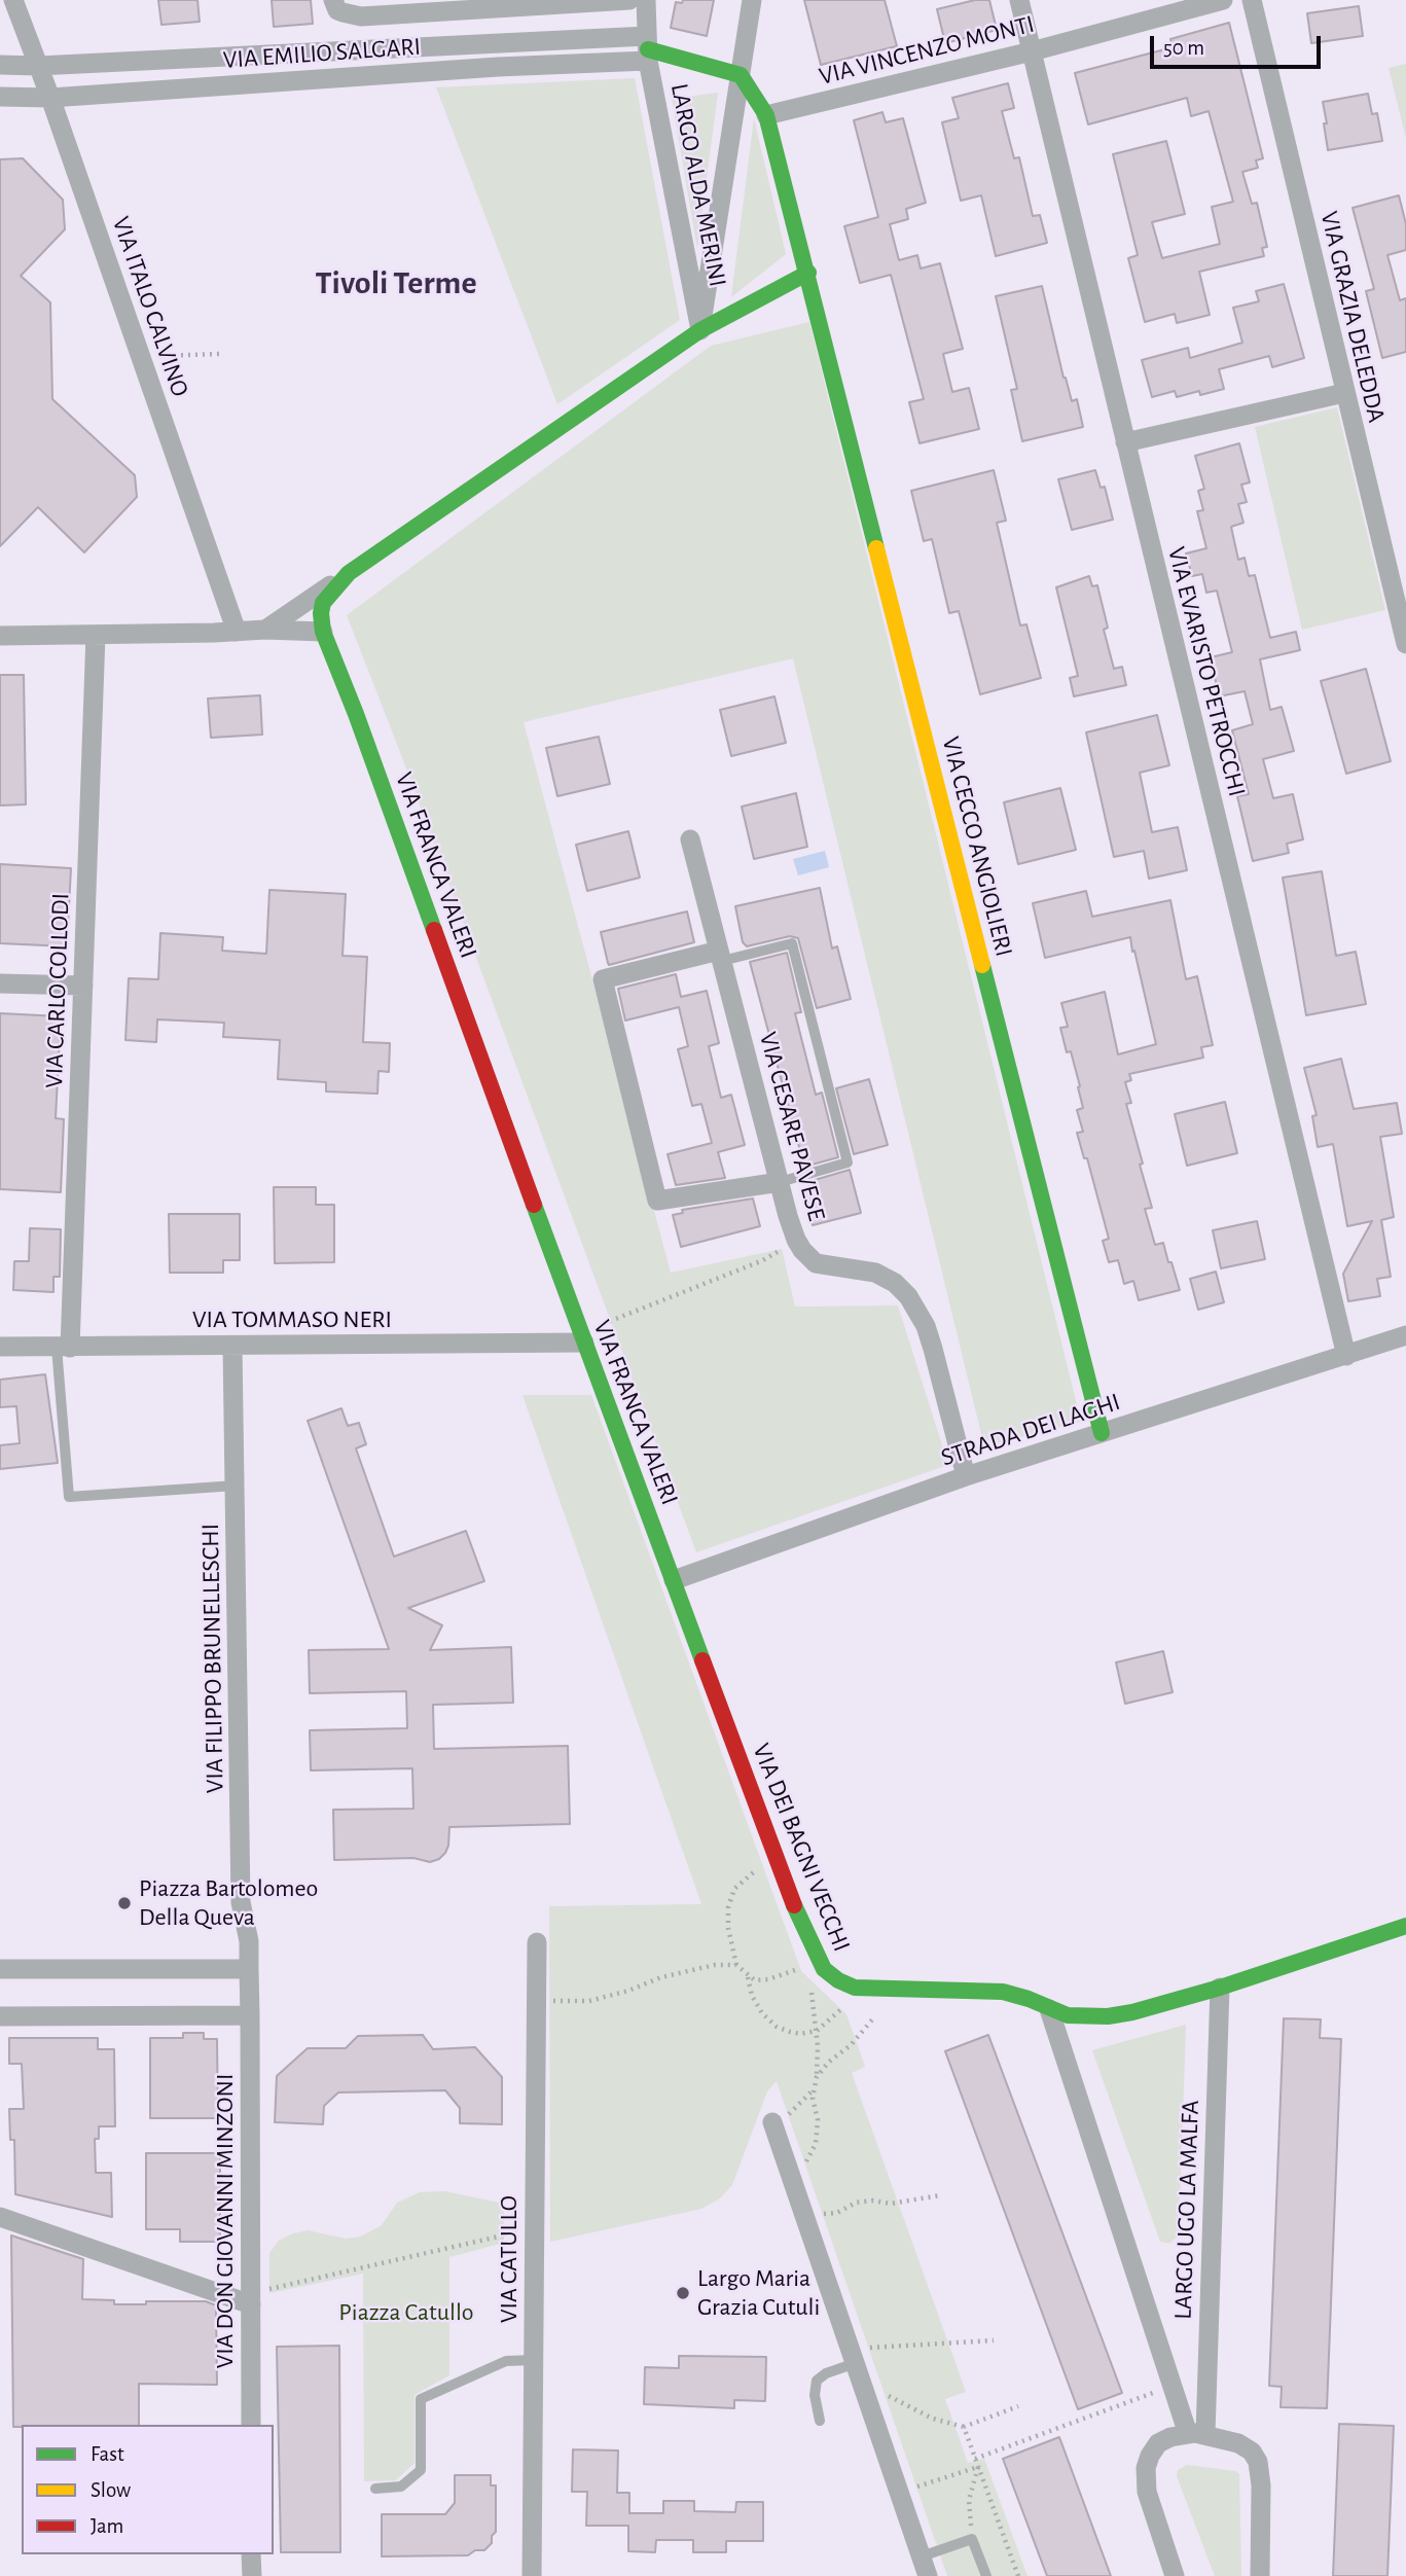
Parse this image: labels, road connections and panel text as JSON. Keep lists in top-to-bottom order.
{
  "streets": {
    "street": [
      "VIA VINCENZO MONTI",
      "VIA EMILIO SALGARI",
      "LARGO ALDA MERINI",
      "VIA ITALO CALVINO",
      "VIA GRAZIA DELEDDA",
      "VIA EVARISTO PETROCCHI",
      "VIA CECCO ANGIOLIERI",
      "VIA FRANCA VALERI",
      "VIA CARLO COLLODI",
      "VIA CESARE PAVESE",
      "VIA TOMMASO NERI",
      "STRADA DEI LAGHI",
      "VIA FILIPPO BRUNELLESCHI",
      "VIA DEI BAGNI VECCHI",
      "LARGO UGO LA MALFA",
      "VIA DON GIOVANNI MINZONI",
      "VIA CATULLO"
    ]
  },
  "crossings": [
    ["VIA VINCENZO MONTI", "VIA EVARISTO PETROCCHI"],
    ["VIA EMILIO SALGARI", "LARGO ALDA MERINI"],
    ["VIA EMILIO SALGARI", "VIA ITALO CALVINO"],
    ["LARGO ALDA MERINI", "VIA CECCO ANGIOLIERI"],
    ["LARGO ALDA MERINI", "VIA FRANCA VALERI"],
    ["VIA EVARISTO PETROCCHI", "STRADA DEI LAGHI"],
    ["VIA CECCO ANGIOLIERI", "STRADA DEI LAGHI"],
    ["VIA FRANCA VALERI", "VIA TOMMASO NERI"],
    ["VIA FRANCA VALERI", "STRADA DEI LAGHI"],
    ["VIA FRANCA VALERI", "VIA DEI BAGNI VECCHI"],
    ["VIA CARLO COLLODI", "VIA TOMMASO NERI"],
    ["VIA CESARE PAVESE", "STRADA DEI LAGHI"],
    ["VIA TOMMASO NERI", "VIA FILIPPO BRUNELLESCHI"],
    ["STRADA DEI LAGHI", "VIA DEI BAGNI VECCHI"],
    ["VIA DEI BAGNI VECCHI", "LARGO UGO LA MALFA"]
  ],
  "districts": ["Tivoli Terme"],
  "parks": ["Piazza Catullo"],
  "places": ["Piazza Bartolomeo Della Queva", "Largo Maria Grazia Cutuli"],
  "legend": ["Fast", "Slow", "Jam"],
  "scale_bar": "50 m"
}
